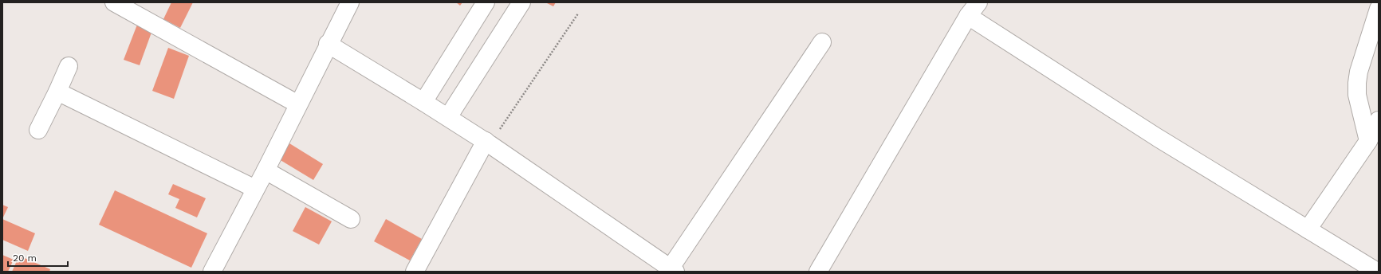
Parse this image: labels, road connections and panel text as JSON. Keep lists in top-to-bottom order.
{
  "scale_bar": "20 m"
}
